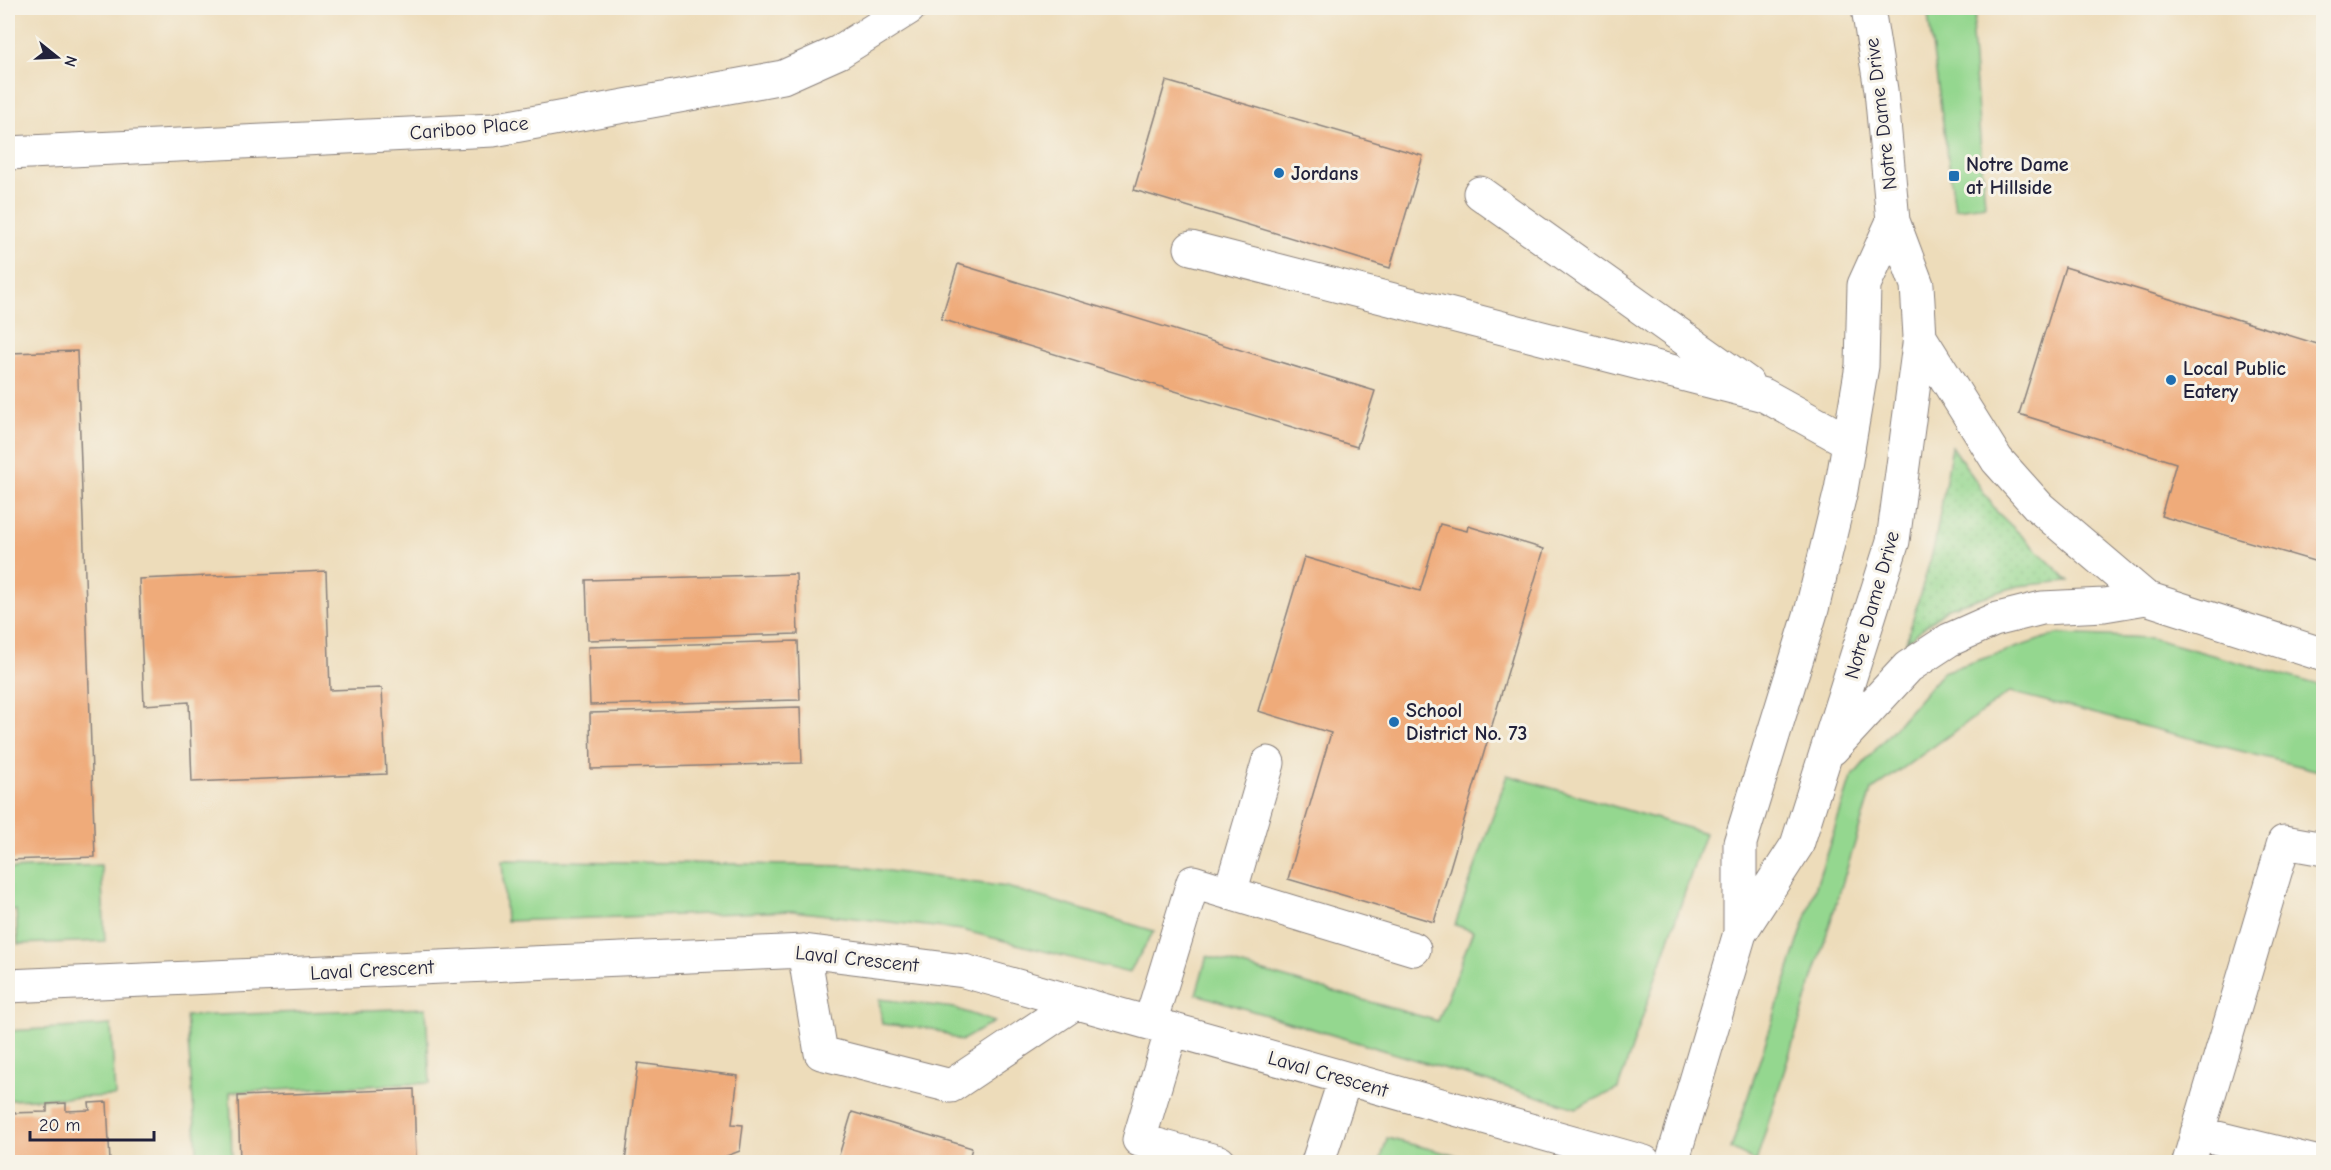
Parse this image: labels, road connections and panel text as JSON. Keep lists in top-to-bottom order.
{
  "streets": {
    "street": ["Notre Dame Drive", "Cariboo Place", "Laval Crescent"]
  },
  "places": {
    "other": ["Jordans", "Local Public Eatery", "School District No. 73"],
    "transit": ["Notre Dame at Hillside"]
  },
  "scale_bar": "20 m",
  "north": "right"
}
